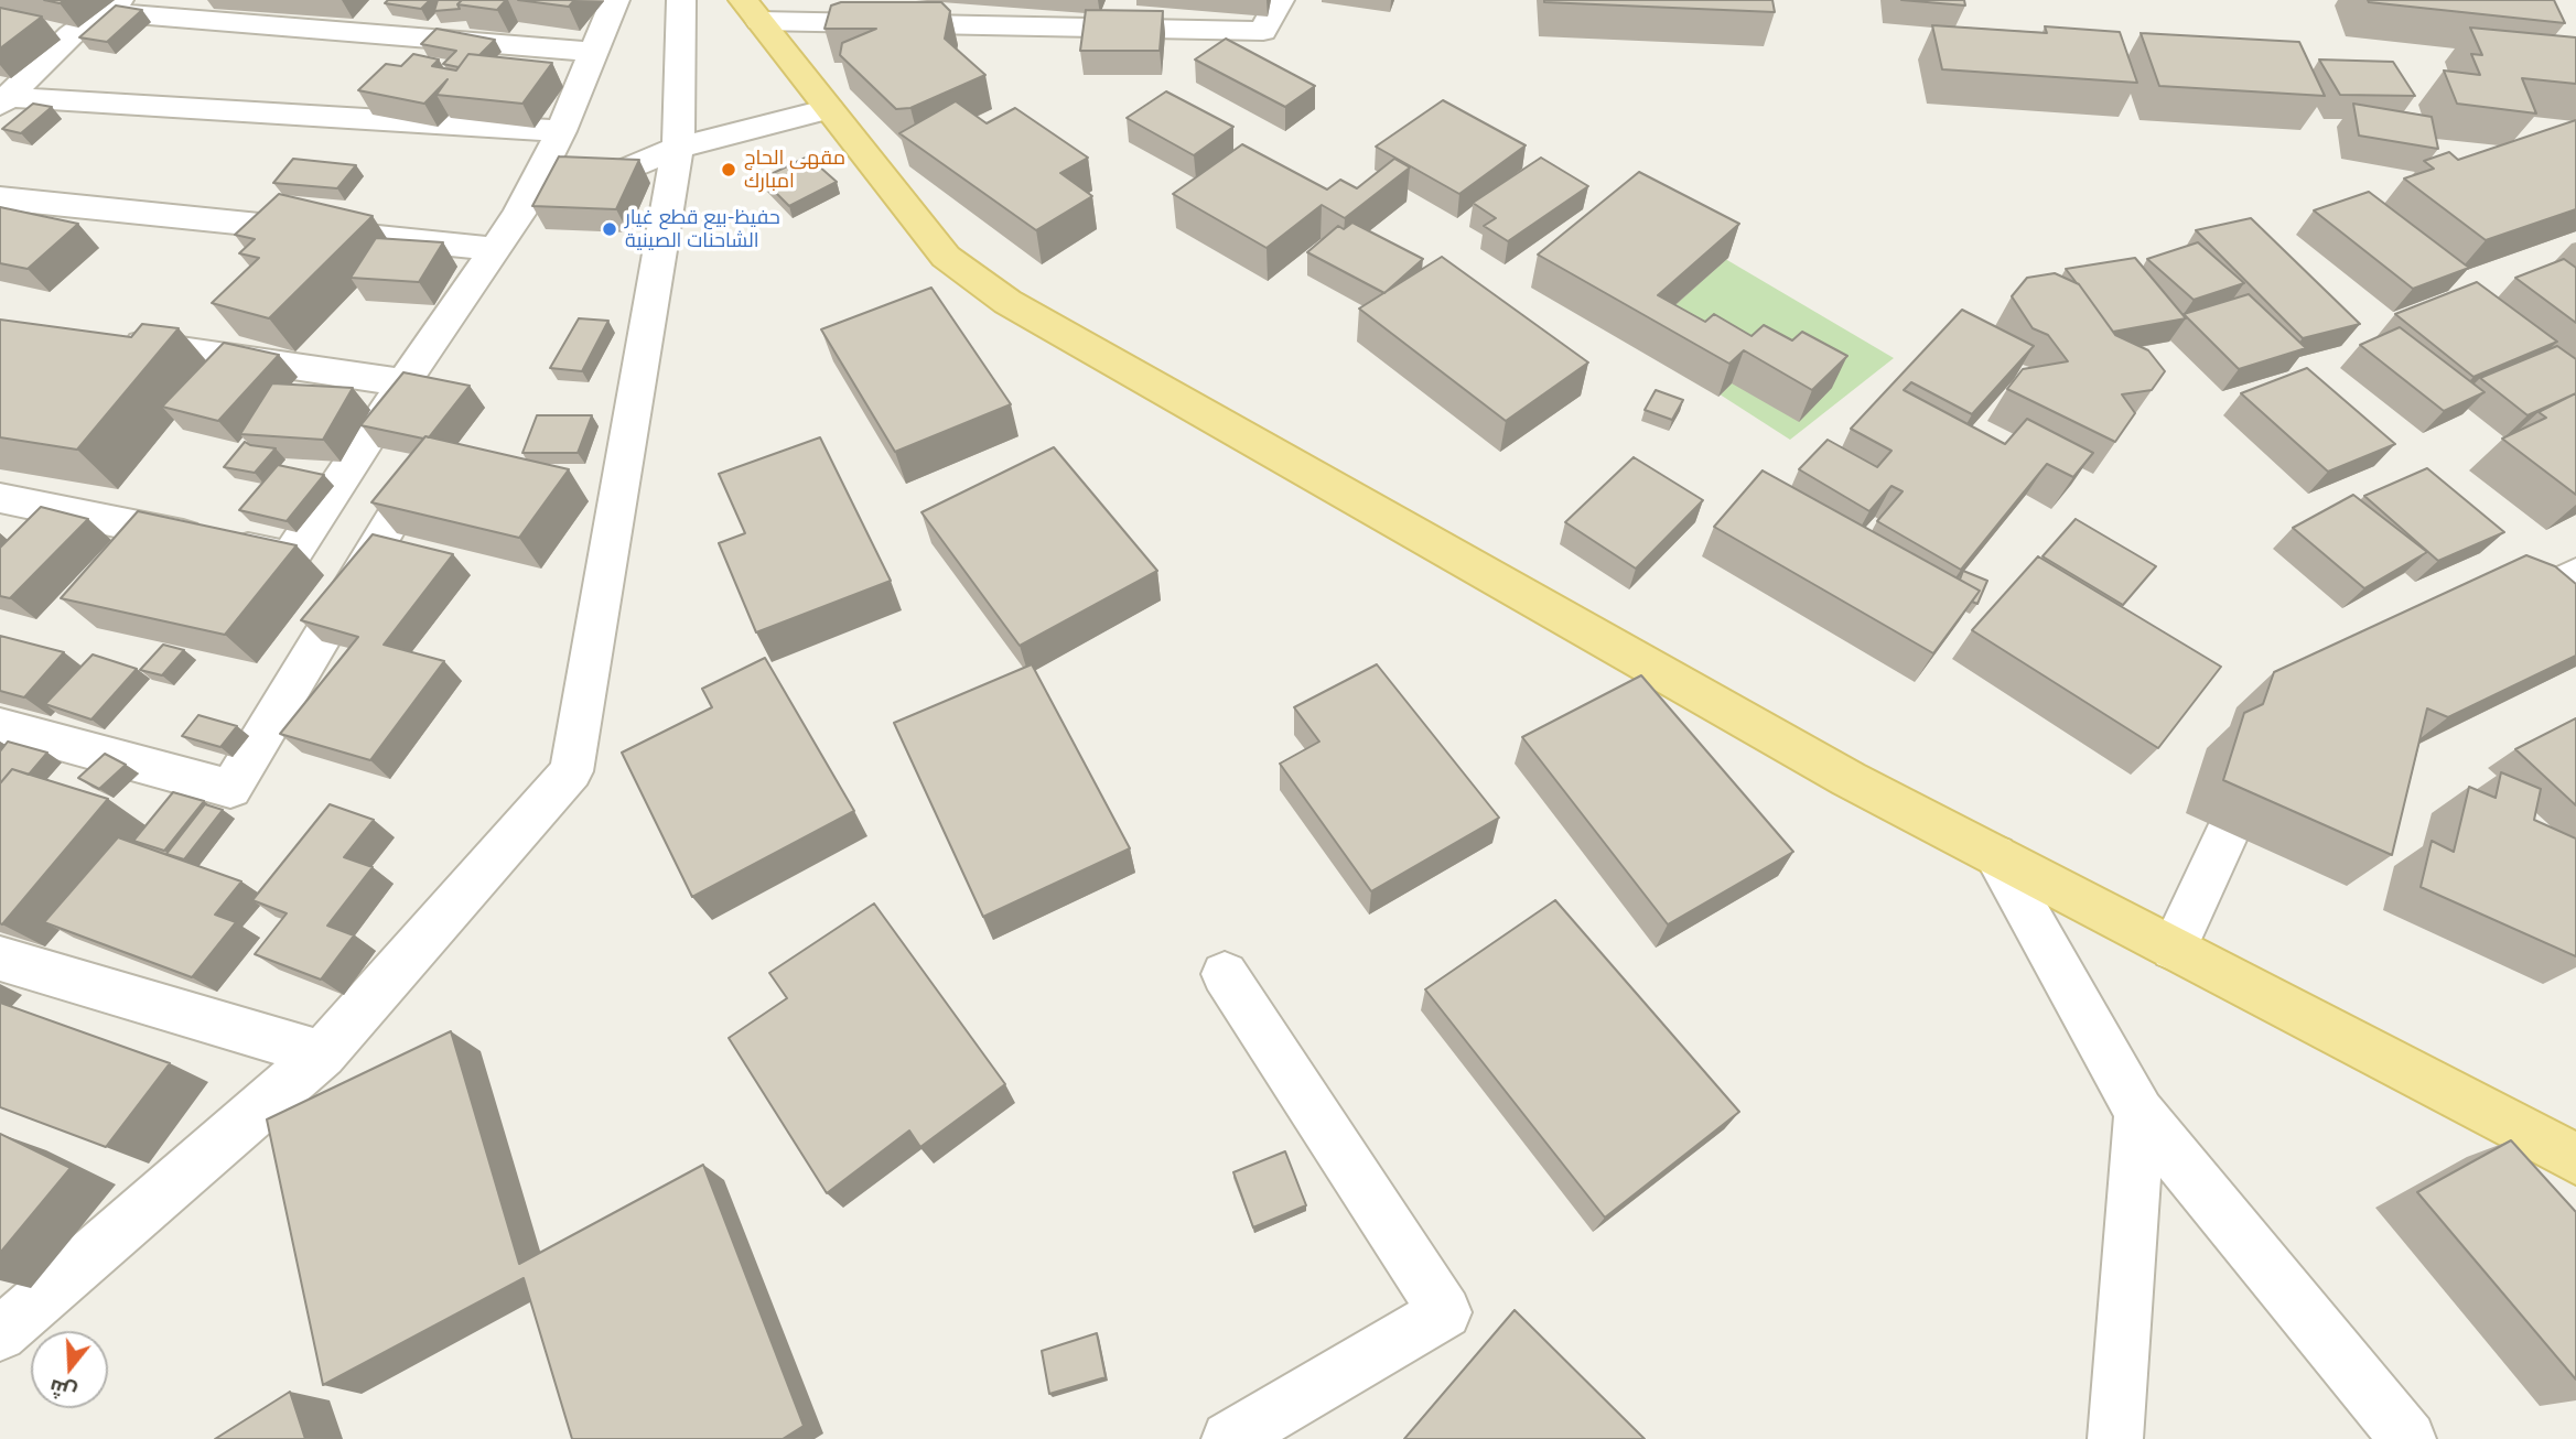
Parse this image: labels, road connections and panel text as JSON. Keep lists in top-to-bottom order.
{
  "places": ["مقهى الحاج امبارك", "حفيظ-بيع قطع غيار الشاحنات الصينية"],
  "north": "bottom"
}
